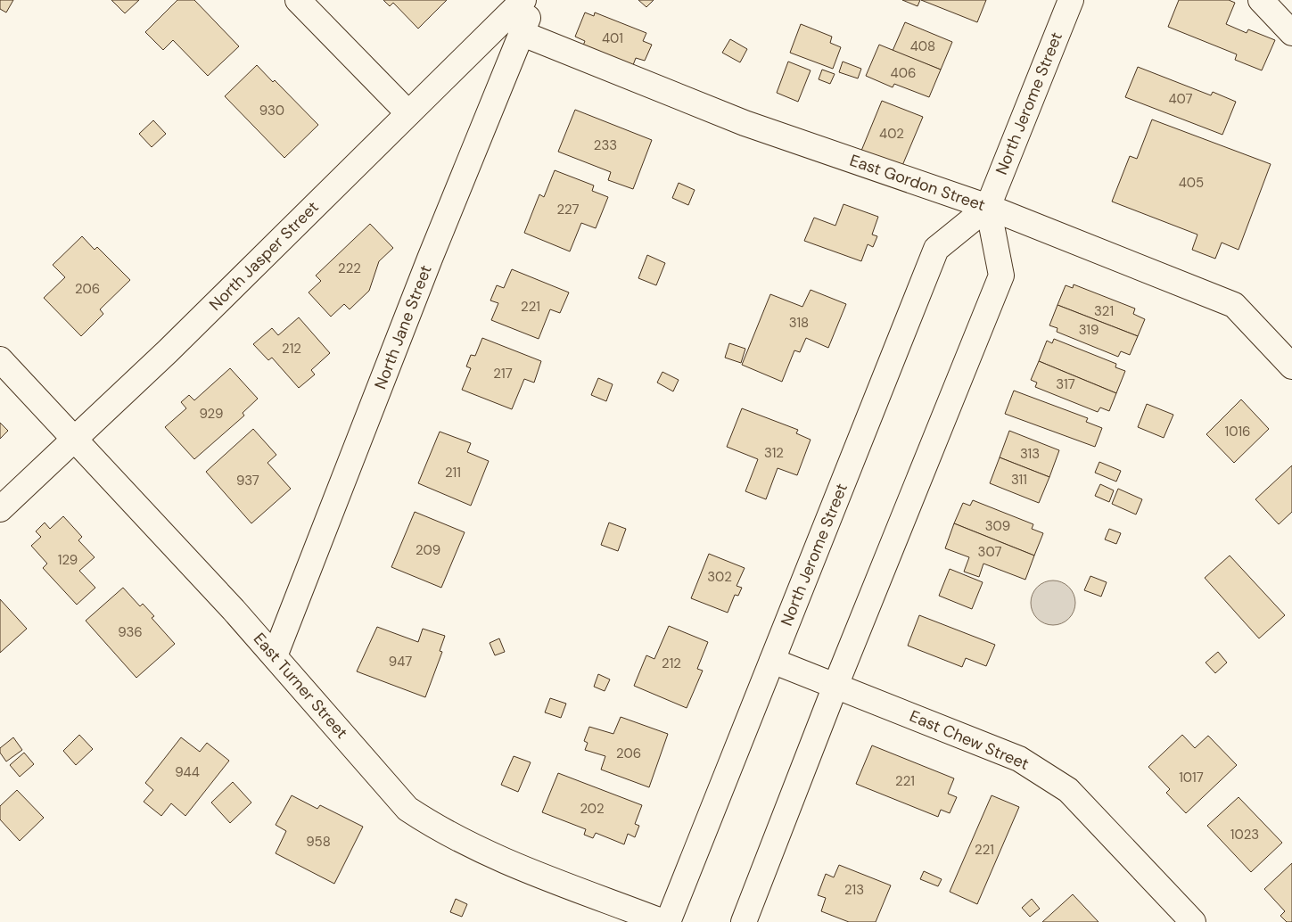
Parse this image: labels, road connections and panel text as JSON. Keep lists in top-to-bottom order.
{
  "streets": {
    "street": [
      "North Jerome Street",
      "East Gordon Street",
      "North Jasper Street",
      "North Jane Street",
      "East Turner Street",
      "East Chew Street"
    ]
  },
  "crossings": [
    ["North Jerome Street", "East Gordon Street"],
    ["North Jerome Street", "East Chew Street"],
    ["East Gordon Street", "North Jane Street"],
    ["North Jasper Street", "East Turner Street"],
    ["North Jane Street", "East Turner Street"]
  ],
  "house_numbers": [
    "401",
    "408",
    "406",
    "407",
    "930",
    "402",
    "233",
    "405",
    "227",
    "222",
    "206",
    "221",
    "321",
    "318",
    "319",
    "212",
    "217",
    "317",
    "929",
    "1016",
    "312",
    "313",
    "211",
    "311",
    "937",
    "309",
    "209",
    "307",
    "129",
    "302",
    "936",
    "947",
    "212",
    "206",
    "944",
    "1017",
    "221",
    "202",
    "1023",
    "958",
    "221",
    "213"
  ]
}
